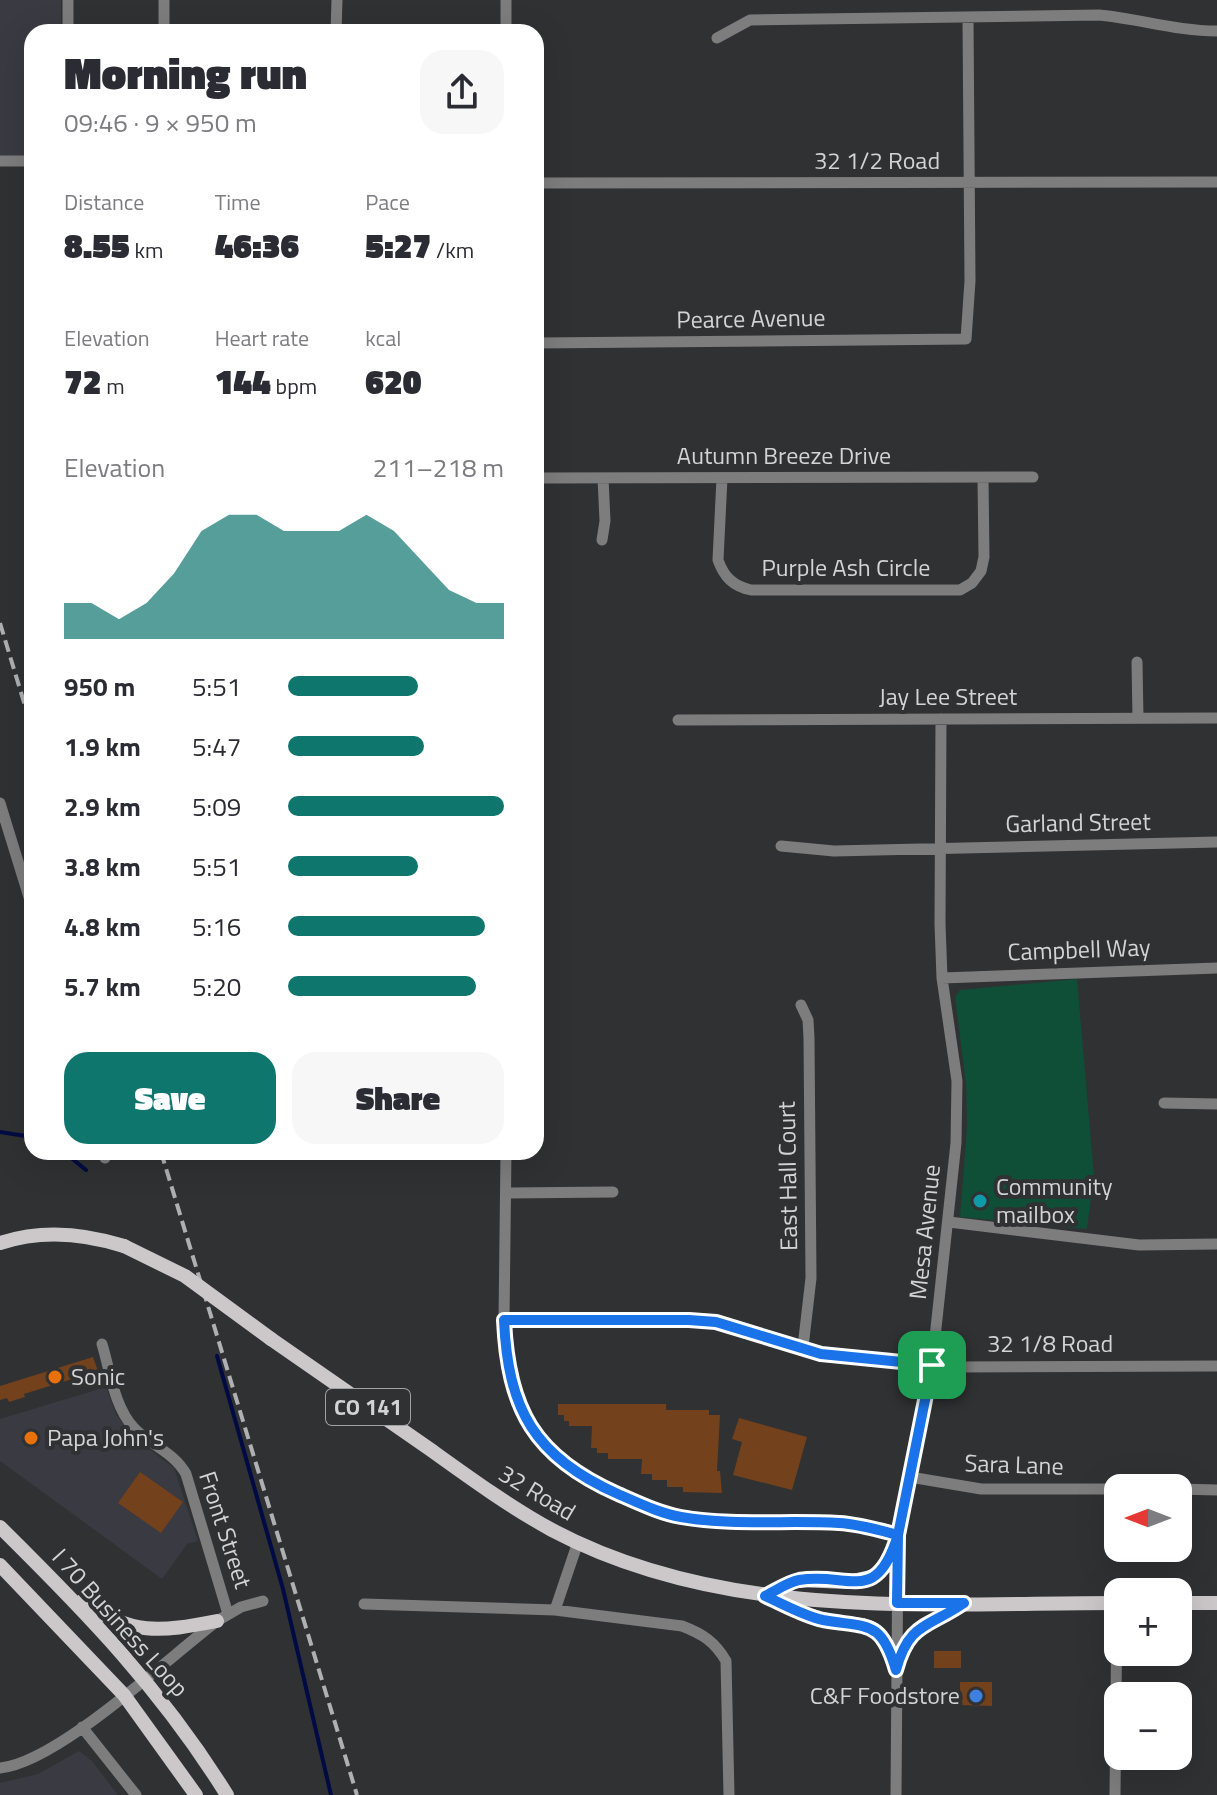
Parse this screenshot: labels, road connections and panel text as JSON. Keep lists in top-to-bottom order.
{
  "streets": {
    "main road": ["CO 141", "32 Road", "I 70 Business Loop"],
    "street": [
      "32 1/2 Road",
      "Pearce Avenue",
      "Autumn Breeze Drive",
      "Purple Ash Circle",
      "Jay Lee Street",
      "Garland Street",
      "Campbell Way",
      "East Hall Court",
      "Mesa Avenue",
      "32 1/8 Road",
      "Sara Lane",
      "Front Street"
    ]
  },
  "crossings": [
    ["32 1/2 Road", "Pearce Avenue"],
    ["Autumn Breeze Drive", "Purple Ash Circle"],
    ["Jay Lee Street", "Mesa Avenue"],
    ["Garland Street", "Mesa Avenue"],
    ["Campbell Way", "Mesa Avenue"],
    ["East Hall Court", "32 1/8 Road"],
    ["Mesa Avenue", "32 1/8 Road"],
    ["Mesa Avenue", "Sara Lane"],
    ["Mesa Avenue", "32 Road"]
  ],
  "places": [
    "Community mailbox",
    "Sonic",
    "Papa John's",
    "C&F Foodstore"
  ],
  "north": "left",
  "page": {
    "heading": ["Morning run", "09:46 · 9 × 950 m"],
    "stats": [
      ["Distance", "8.55 km"],
      ["Time", "46:36"],
      ["Pace", "5:27 /km"],
      ["Elevation", "72 m"],
      ["Heart rate", "144 bpm"],
      ["kcal", "620"]
    ],
    "chart": ["Elevation", "211–218 m"],
    "list": [
      {
        "name": "950 m",
        "note": "5:51"
      },
      {
        "name": "1.9 km",
        "note": "5:47"
      },
      {
        "name": "2.9 km",
        "note": "5:09"
      },
      {
        "name": "3.8 km",
        "note": "5:51"
      },
      {
        "name": "4.8 km",
        "note": "5:16"
      },
      {
        "name": "5.7 km",
        "note": "5:20"
      }
    ],
    "buttons": ["Save", "Share"],
    "map_buttons": ["+", "−"]
  }
}
